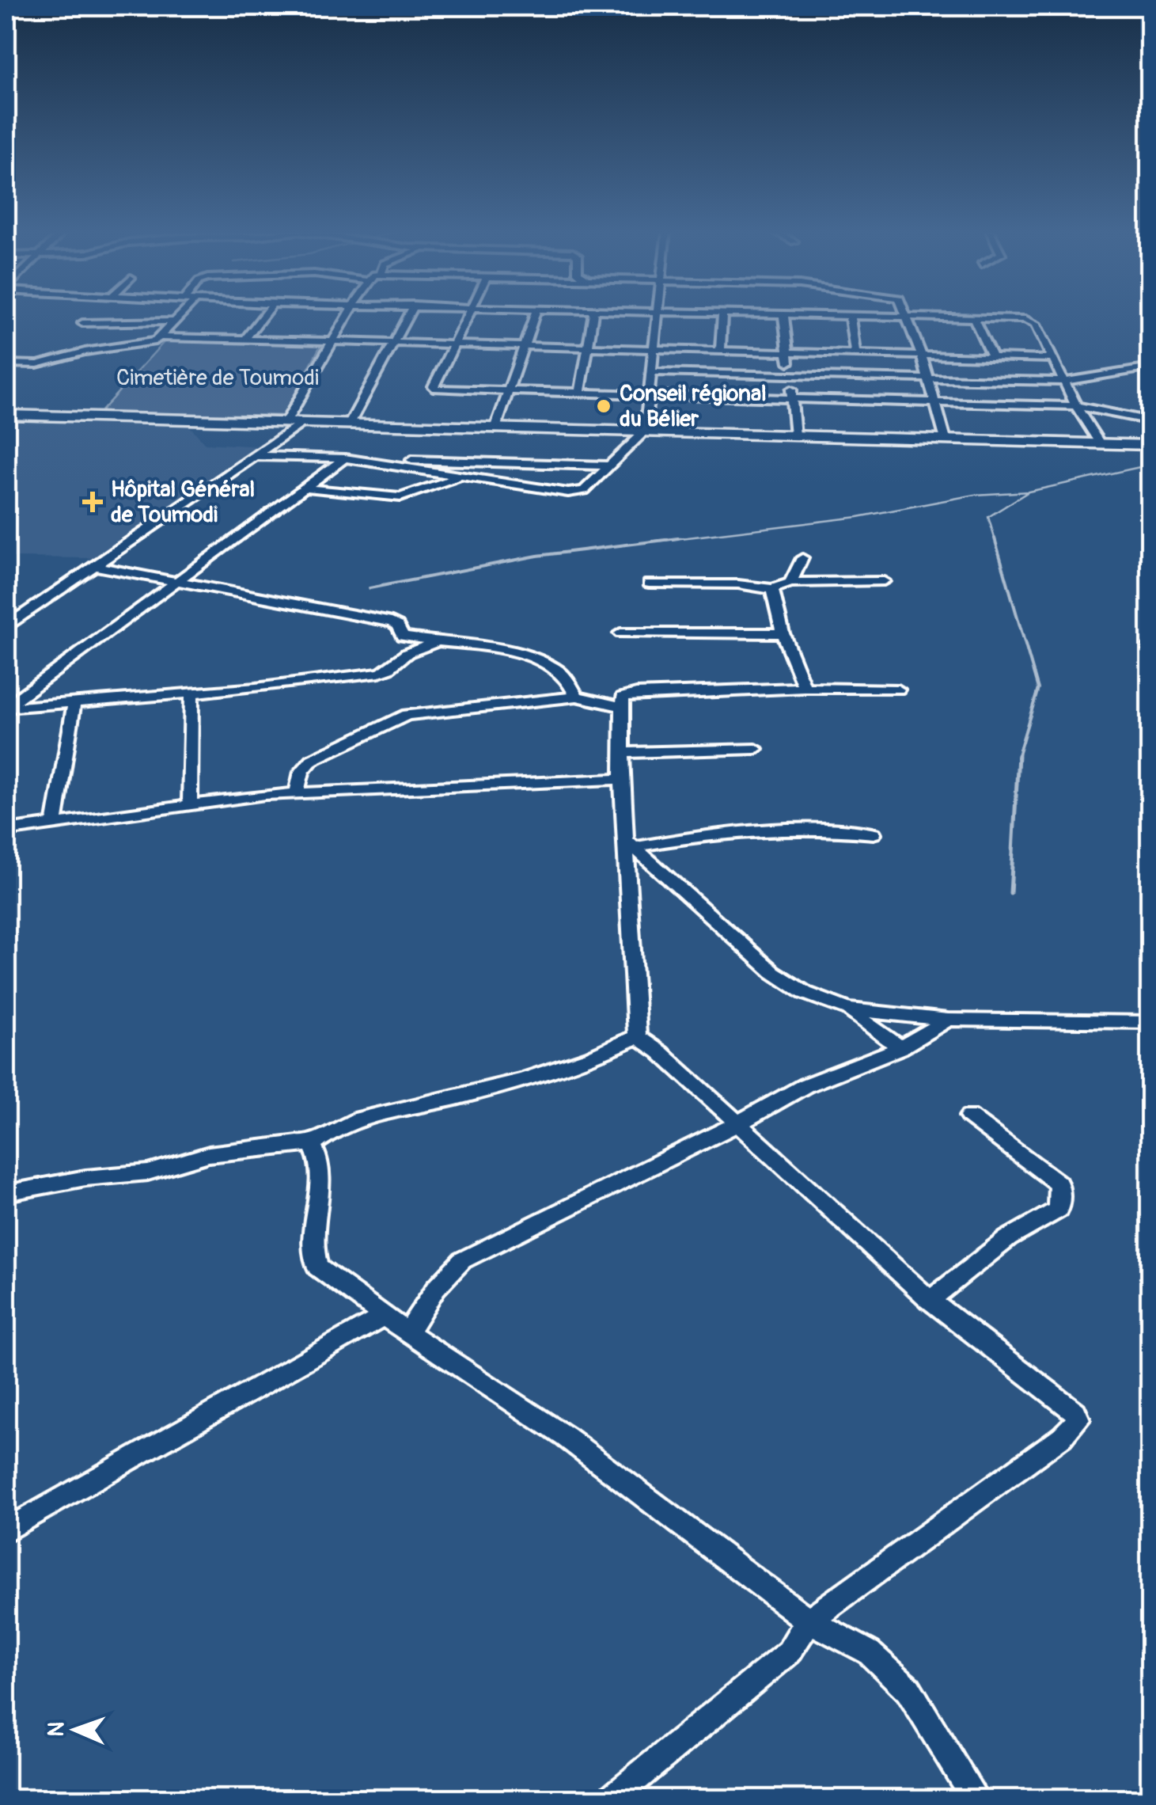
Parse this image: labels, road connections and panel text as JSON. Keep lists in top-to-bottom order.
{
  "parks": ["Cimetière de Toumodi"],
  "places": {
    "other": ["Conseil régional du Bélier"],
    "health": ["Hôpital Général de Toumodi"]
  },
  "north": "left"
}
